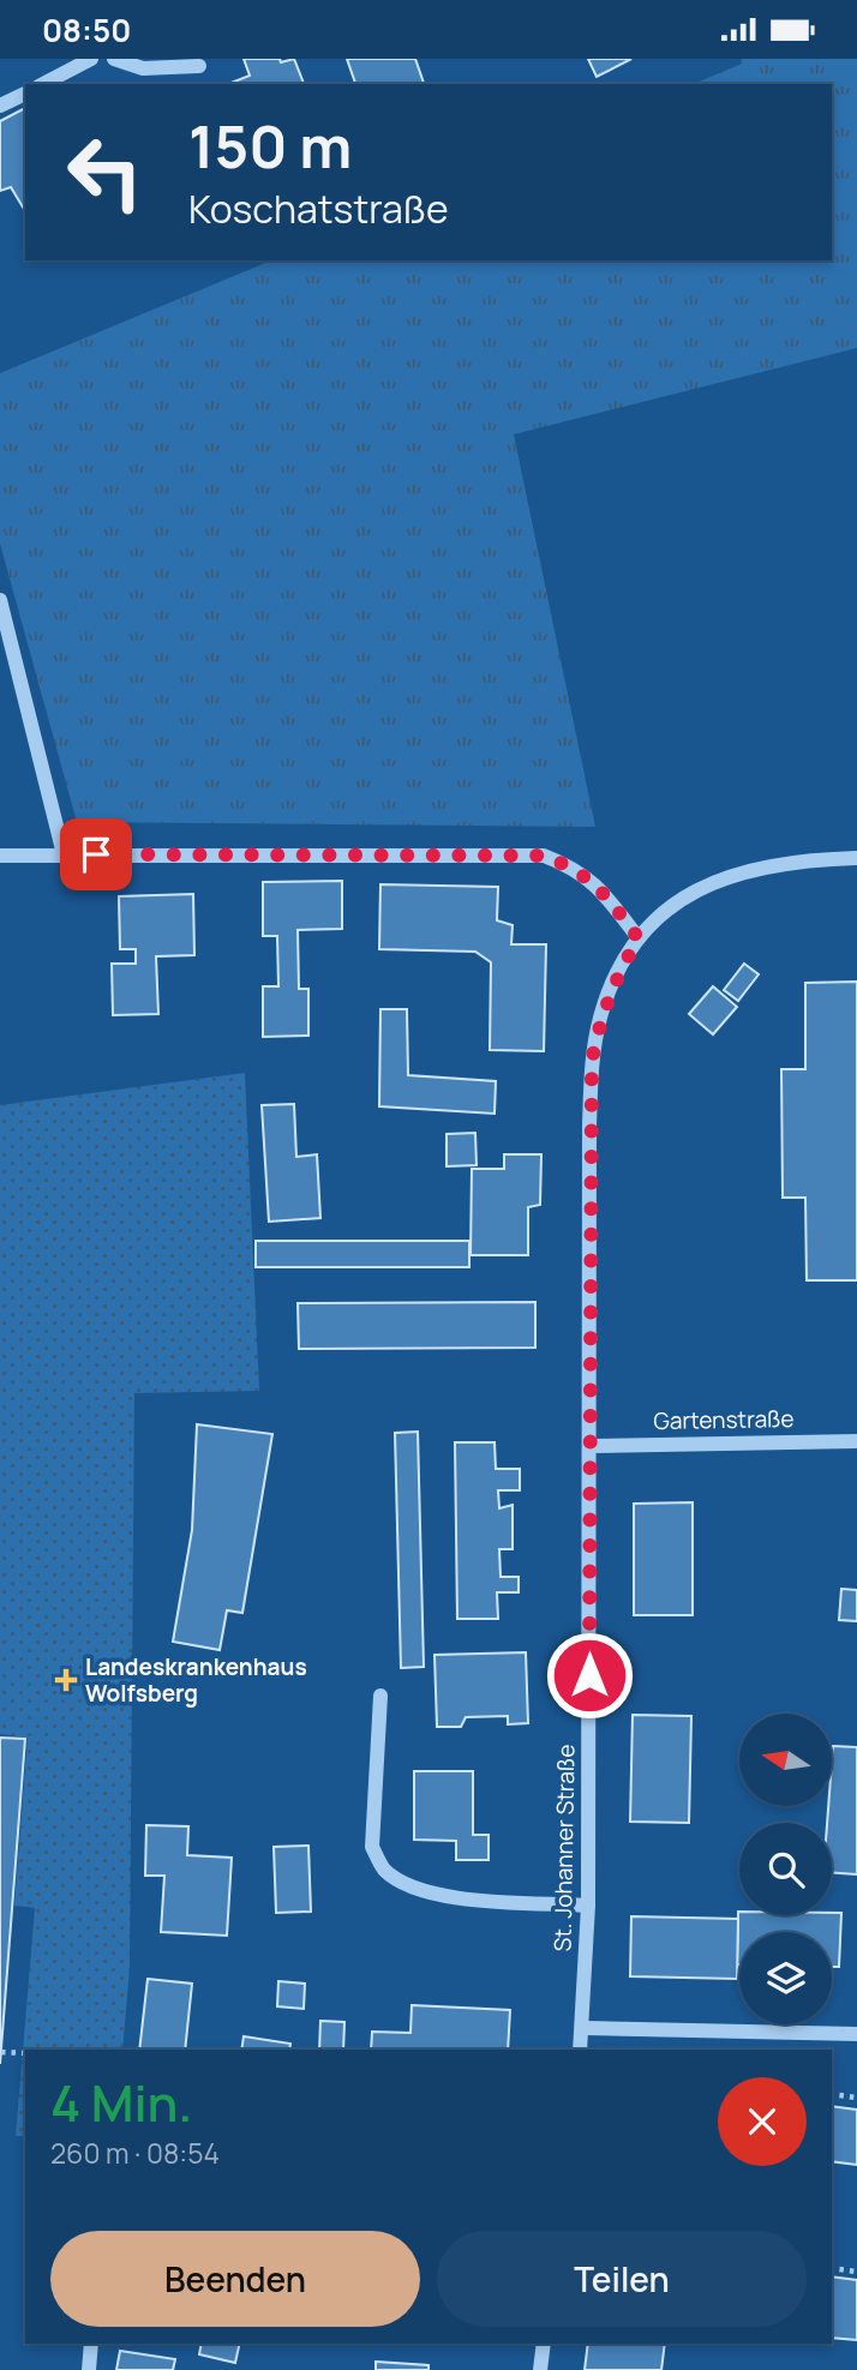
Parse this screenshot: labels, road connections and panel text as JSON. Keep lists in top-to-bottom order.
{
  "streets": {
    "street": ["Gartenstraße", "St. Johanner Straße"]
  },
  "crossings": [
    ["Gartenstraße", "St. Johanner Straße"]
  ],
  "places": {
    "health": ["Landeskrankenhaus Wolfsberg"]
  },
  "north": "left",
  "page": {
    "status": "08:50",
    "turn": ["150 m", "Koschatstraße"],
    "heading": ["4 Min.", "260 m · 08:54"],
    "buttons": ["Beenden", "Teilen"]
  }
}
